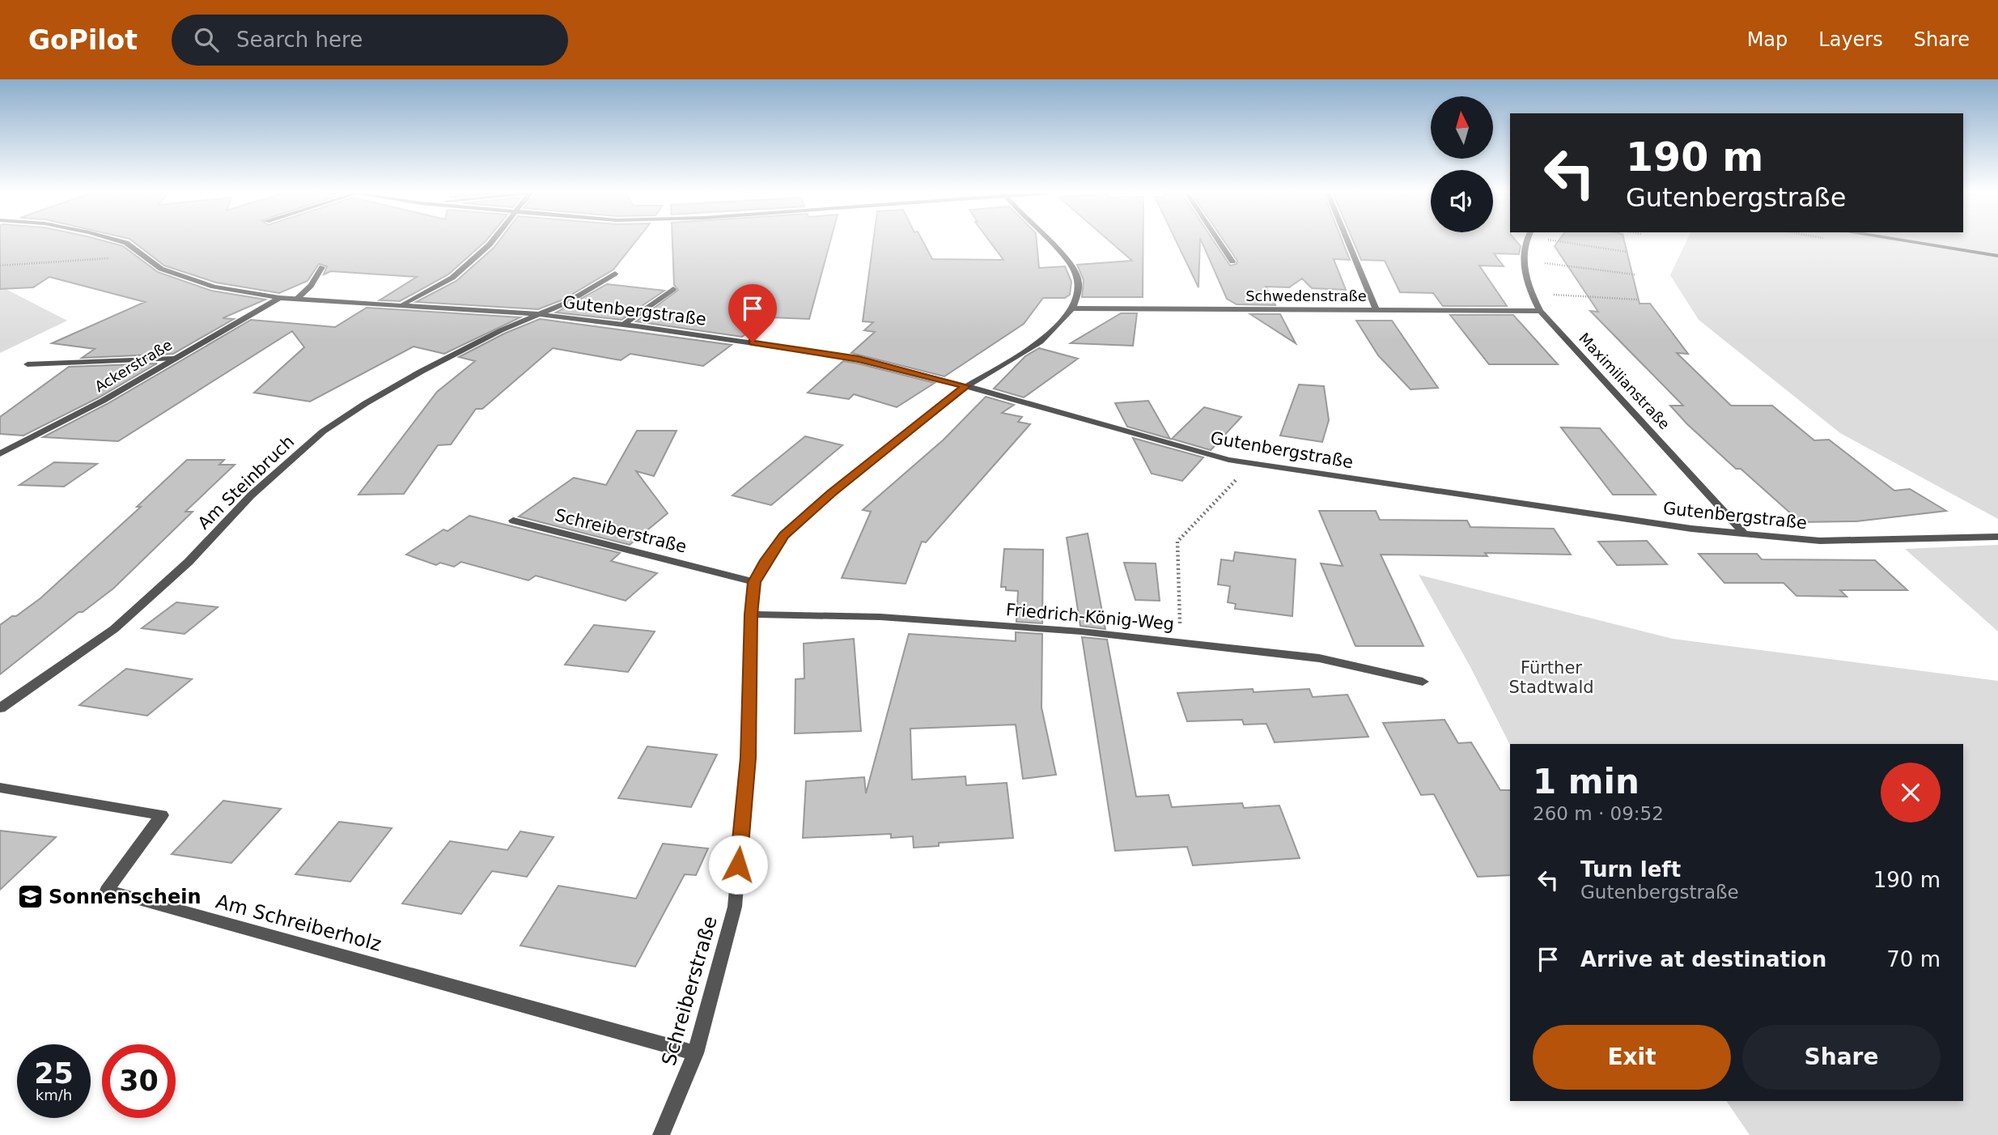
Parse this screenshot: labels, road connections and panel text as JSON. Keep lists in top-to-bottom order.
{
  "streets": {
    "street": [
      "Schwedenstraße",
      "Gutenbergstraße",
      "Ackerstraße",
      "Maximilianstraße",
      "Am Steinbruch",
      "Schreiberstraße",
      "Friedrich-König-Weg",
      "Am Schreiberholz"
    ]
  },
  "crossings": [
    ["Schwedenstraße", "Maximilianstraße"],
    ["Schwedenstraße", "Schreiberstraße"],
    ["Gutenbergstraße", "Ackerstraße"],
    ["Gutenbergstraße", "Maximilianstraße"],
    ["Gutenbergstraße", "Am Steinbruch"],
    ["Gutenbergstraße", "Schreiberstraße"],
    ["Schreiberstraße", "Friedrich-König-Weg"],
    ["Schreiberstraße", "Am Schreiberholz"]
  ],
  "parks": ["Fürther Stadtwald"],
  "places": {
    "school or university": ["Sonnenschein"]
  },
  "north": "top",
  "page": {
    "header": "GoPilot",
    "search": "Search here",
    "nav": ["Map", "Layers", "Share"],
    "turn": ["190 m", "Gutenbergstraße"],
    "heading": ["1 min", "260 m · 09:52"],
    "list": [
      {
        "name": "Turn left",
        "note": "Gutenbergstraße",
        "value": "190 m"
      },
      {
        "name": "Arrive at destination",
        "value": "70 m"
      }
    ],
    "buttons": ["Exit", "Share"],
    "speed": "25 km/h",
    "limit": "30"
  }
}
